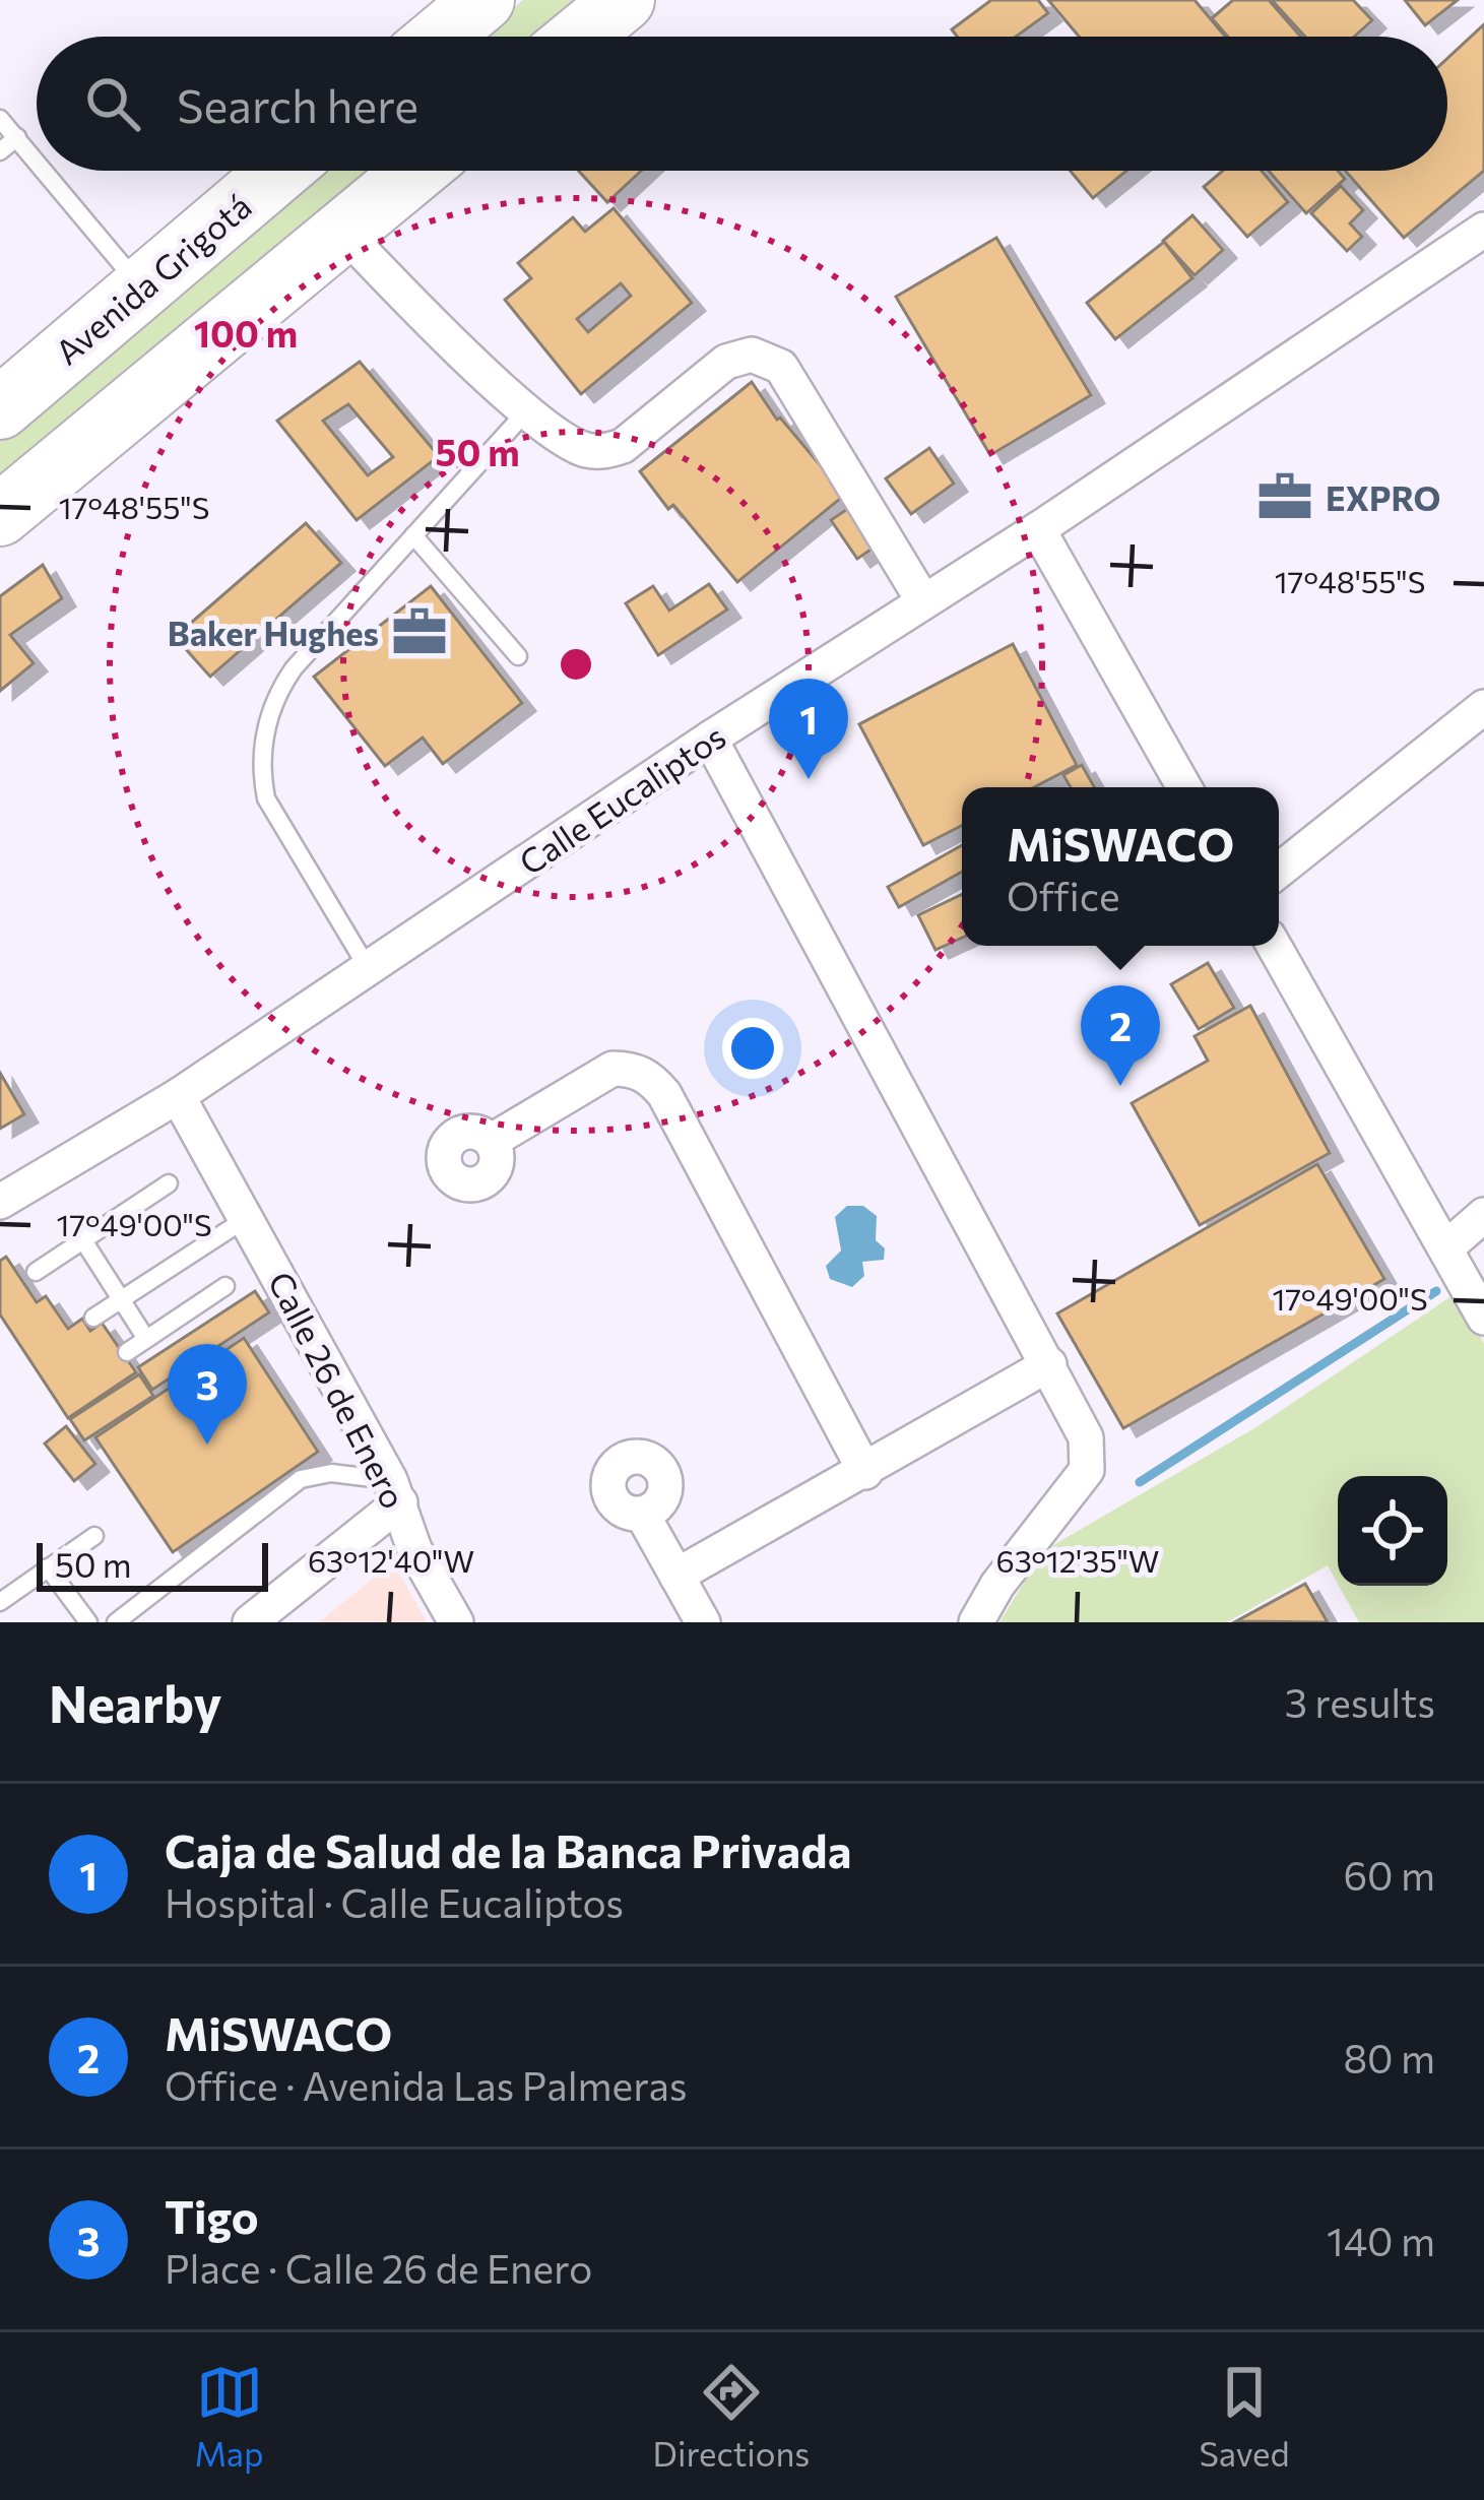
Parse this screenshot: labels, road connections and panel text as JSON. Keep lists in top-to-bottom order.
{
  "streets": {
    "highway": ["Avenida Grigotá"],
    "street": ["Calle Eucaliptos", "Calle 26 de Enero"]
  },
  "crossings": [
    ["Calle Eucaliptos", "Calle 26 de Enero"]
  ],
  "places": {
    "office": ["EXPRO", "Baker Hughes"]
  },
  "scale_bar": "50 m",
  "page": {
    "search": "Search here",
    "pins": ["1", "2", "3"],
    "popup": ["MiSWACO", "Office"],
    "scale": "50 m",
    "heading": ["Nearby", "3 results"],
    "list": [
      {
        "mark": "1",
        "name": "Caja de Salud de la Banca Privada",
        "note": "Hospital · Calle Eucaliptos",
        "value": "60 m"
      },
      {
        "mark": "2",
        "name": "MiSWACO",
        "note": "Office · Avenida Las Palmeras",
        "value": "80 m"
      },
      {
        "mark": "3",
        "name": "Tigo",
        "note": "Place · Calle 26 de Enero",
        "value": "140 m"
      }
    ],
    "nav": ["Map", "Directions", "Saved"]
  },
  "coordinates": [
    "17°48'55\"S",
    "17°49'00\"S",
    "63°12'40\"W",
    "63°12'35\"W"
  ],
  "rings": ["100 m", "50 m"]
}
